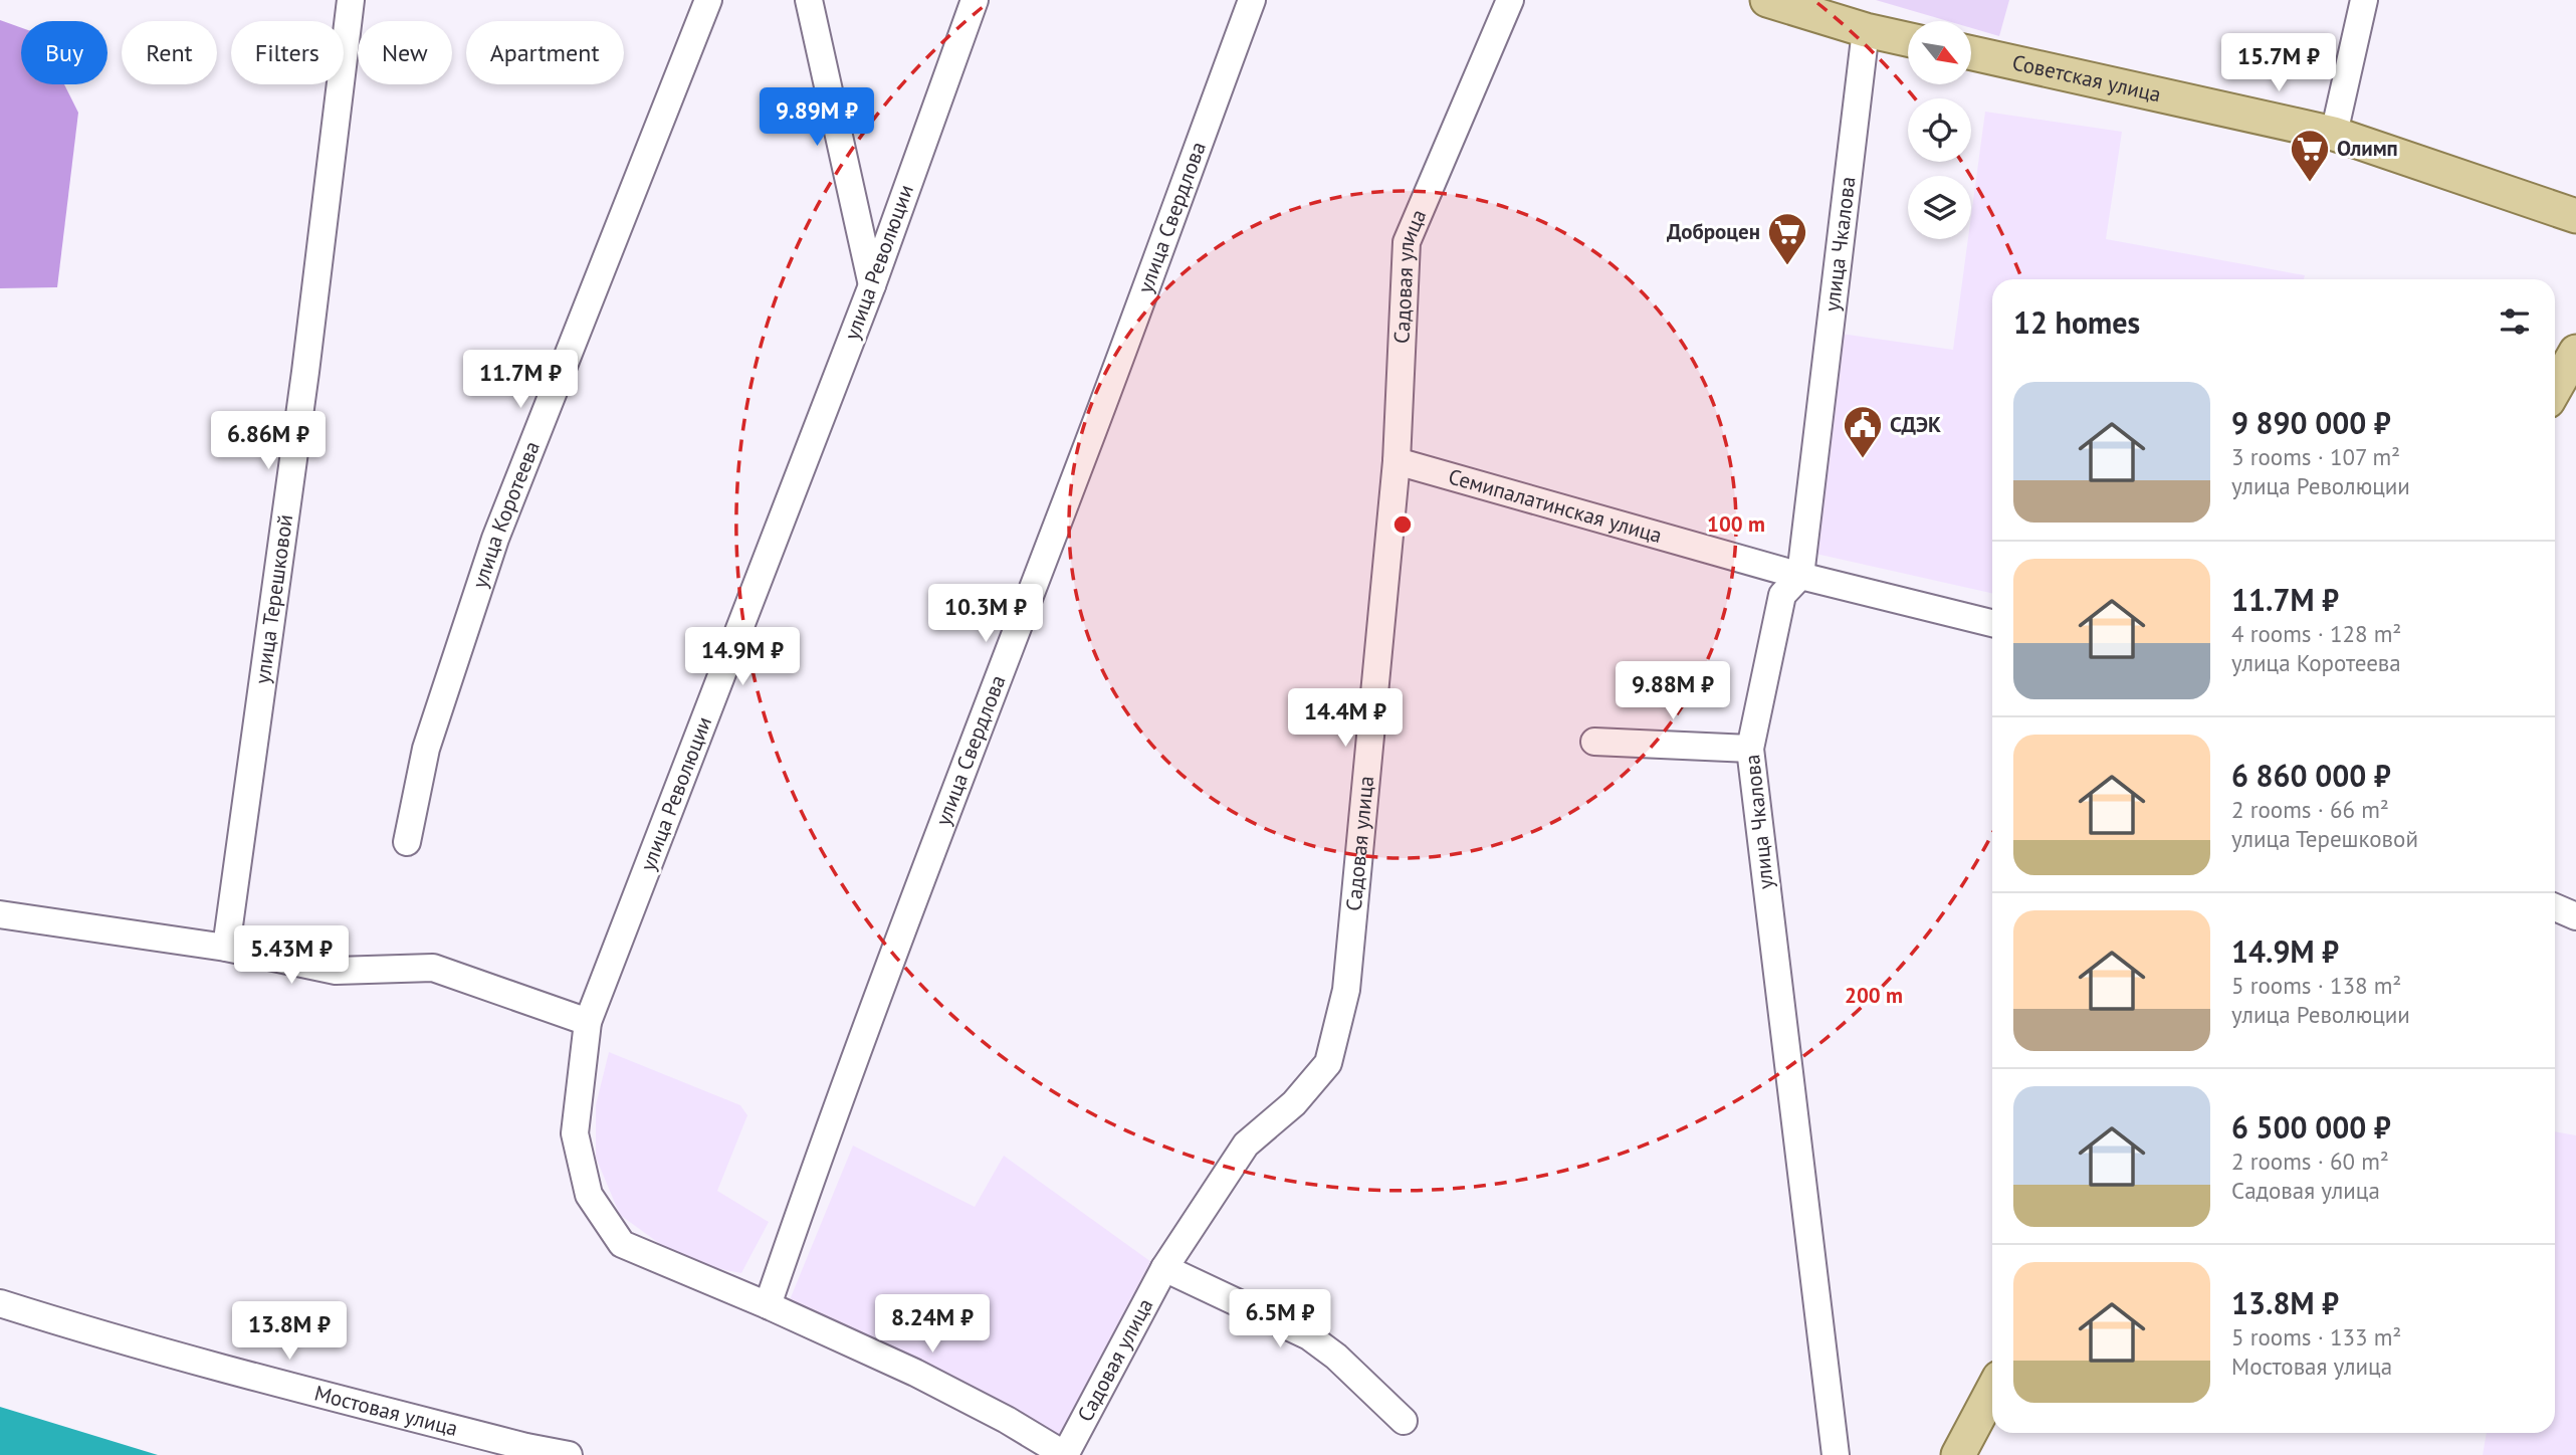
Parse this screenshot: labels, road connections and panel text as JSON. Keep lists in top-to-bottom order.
{
  "streets": {
    "main road": ["Советская улица"],
    "street": [
      "улица Свердлова",
      "улица Чкалова",
      "улица Революции",
      "Садовая улица",
      "Семипалатинская улица",
      "улица Коротеева",
      "улица Терешковой",
      "Мостовая улица"
    ]
  },
  "crossings": [
    ["улица Свердлова", "улица Революции"],
    ["улица Чкалова", "Семипалатинская улица"],
    ["улица Революции", "Садовая улица"],
    ["Садовая улица", "Семипалатинская улица"]
  ],
  "places": {
    "supermarket": ["Олимп", "Доброцен"],
    "public building": ["СДЭК"]
  },
  "north": "bottom right",
  "page": {
    "chip": [
      "Buy",
      "Rent",
      "Filters",
      "New",
      "Apartment"
    ],
    "price": [
      "15.7M ₽",
      "9.89M ₽",
      "11.7M ₽",
      "6.86M ₽",
      "10.3M ₽",
      "14.9M ₽",
      "9.88M ₽",
      "14.4M ₽",
      "5.43M ₽",
      "6.5M ₽",
      "8.24M ₽",
      "13.8M ₽"
    ],
    "heading": "12 homes",
    "list": [
      {
        "name": "9 890 000 ₽",
        "note": "3 rooms · 107 m² · улица Революции"
      },
      {
        "name": "11.7M ₽",
        "note": "4 rooms · 128 m² · улица Коротеева"
      },
      {
        "name": "6 860 000 ₽",
        "note": "2 rooms · 66 m² · улица Терешковой"
      },
      {
        "name": "14.9M ₽",
        "note": "5 rooms · 138 m² · улица Революции"
      },
      {
        "name": "6 500 000 ₽",
        "note": "2 rooms · 60 m² · Садовая улица"
      },
      {
        "name": "13.8M ₽",
        "note": "5 rooms · 133 m² · Мостовая улица"
      }
    ]
  },
  "rings": ["100 m", "200 m"]
}
